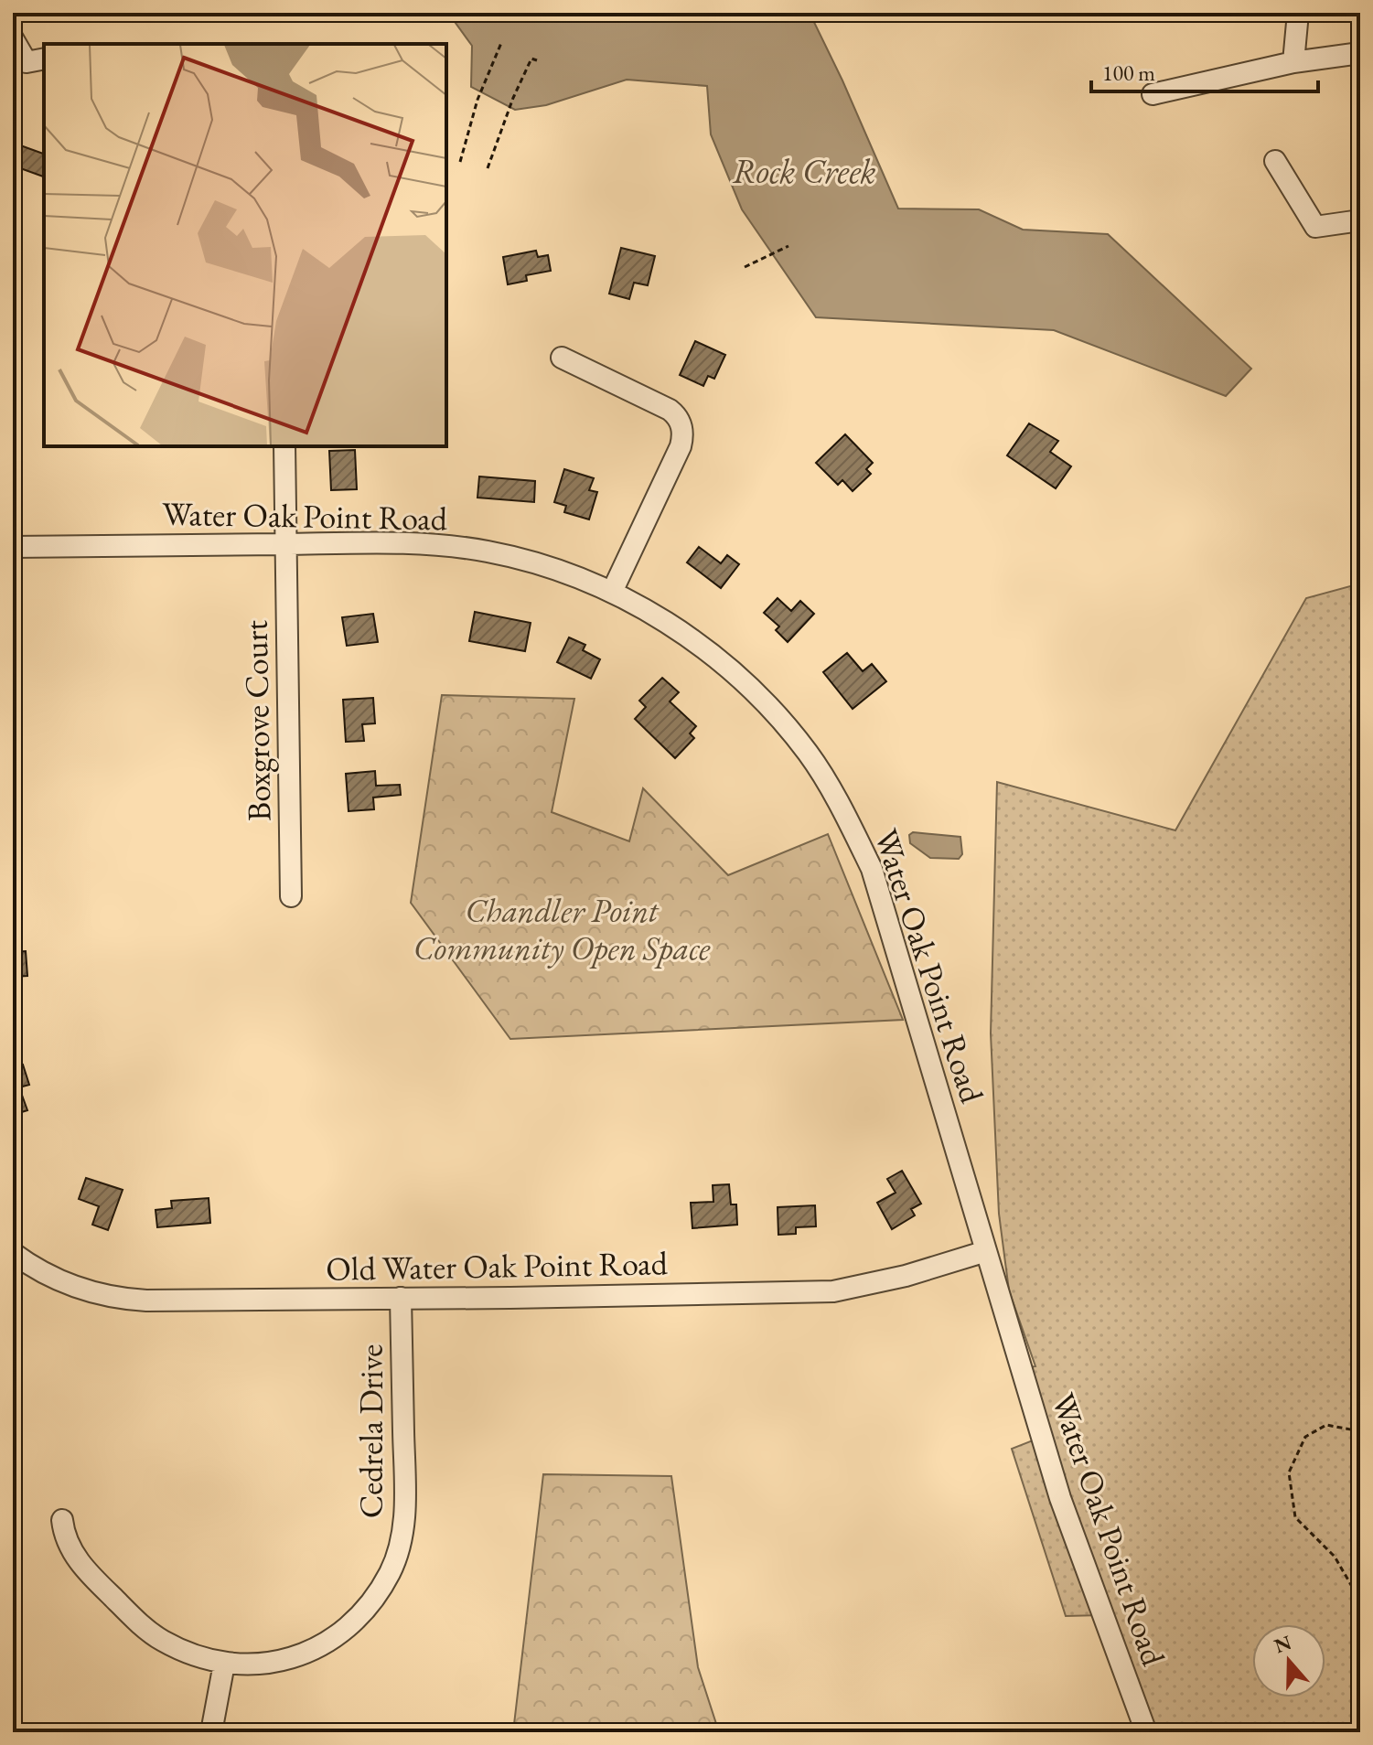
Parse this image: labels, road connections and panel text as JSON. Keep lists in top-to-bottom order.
{
  "streets": {
    "street": [
      "Water Oak Point Road",
      "Boxgrove Court",
      "Old Water Oak Point Road",
      "Cedrela Drive"
    ]
  },
  "crossings": [
    ["Water Oak Point Road", "Boxgrove Court"],
    ["Water Oak Point Road", "Old Water Oak Point Road"],
    ["Old Water Oak Point Road", "Cedrela Drive"]
  ],
  "water": ["Rock Creek"],
  "parks": ["Chandler Point Community Open Space"],
  "scale_bar": "100 m",
  "north": "top"
}
